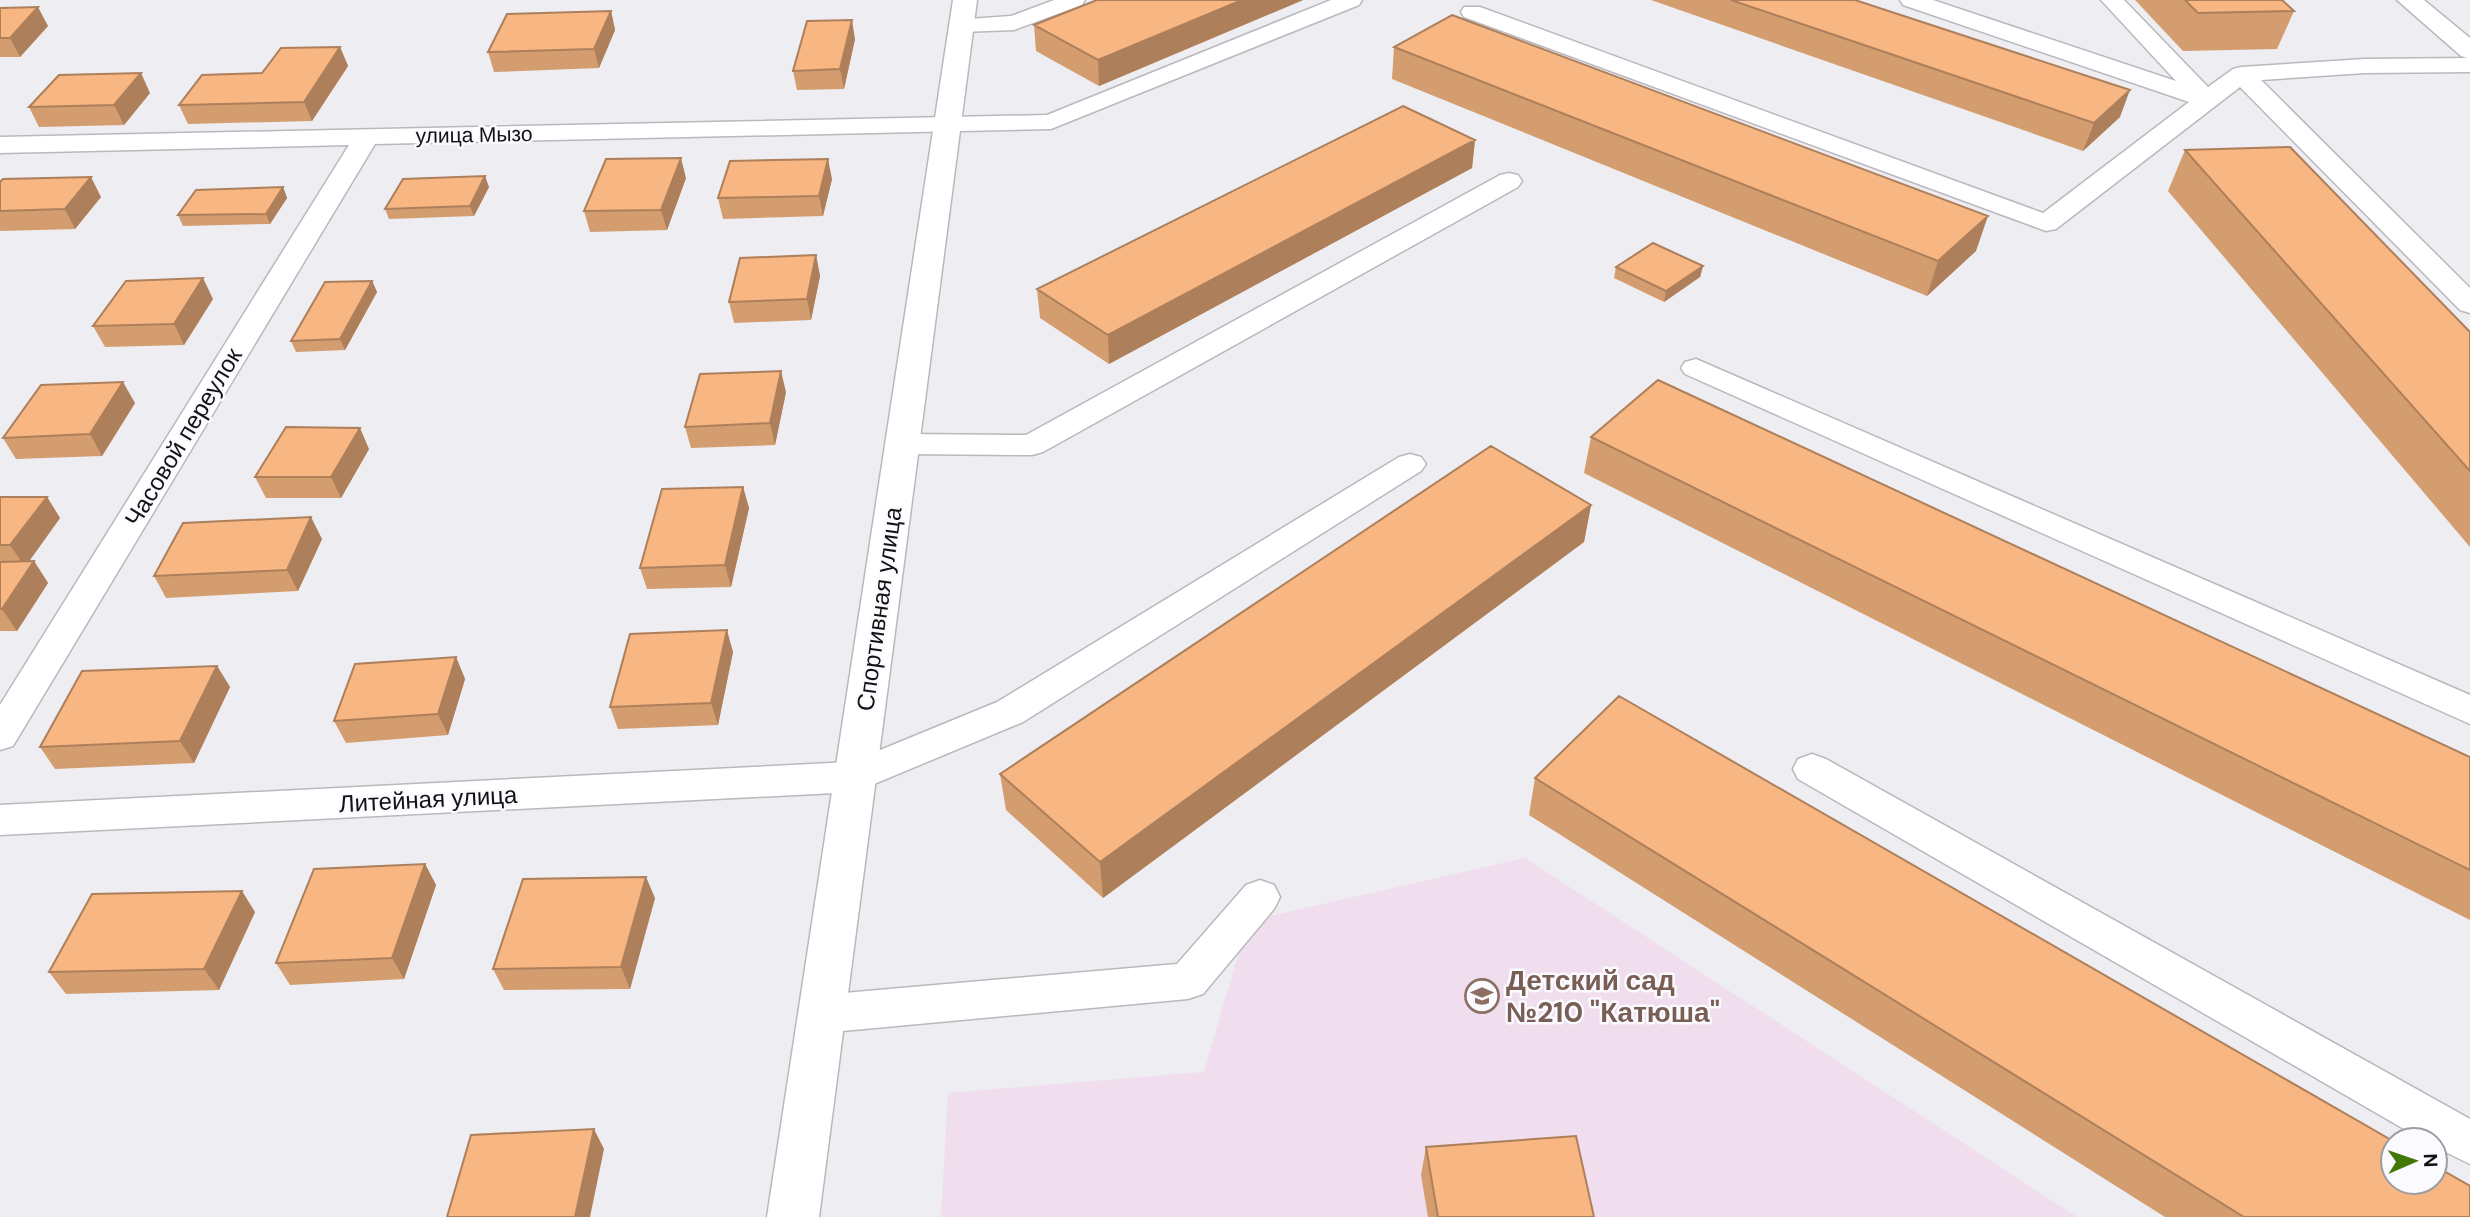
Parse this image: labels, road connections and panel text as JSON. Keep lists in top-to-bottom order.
{
  "streets": {
    "street": ["Спортивная улица"],
    "lane": ["улица Мызо", "Часовой переулок", "Литейная улица"]
  },
  "crossings": [
    ["улица Мызо", "Часовой переулок"],
    ["улица Мызо", "Спортивная улица"],
    ["Спортивная улица", "Литейная улица"]
  ],
  "places": {
    "school or university": ["Детский сад №210 \"Катюша\""]
  },
  "north": "right"
}
